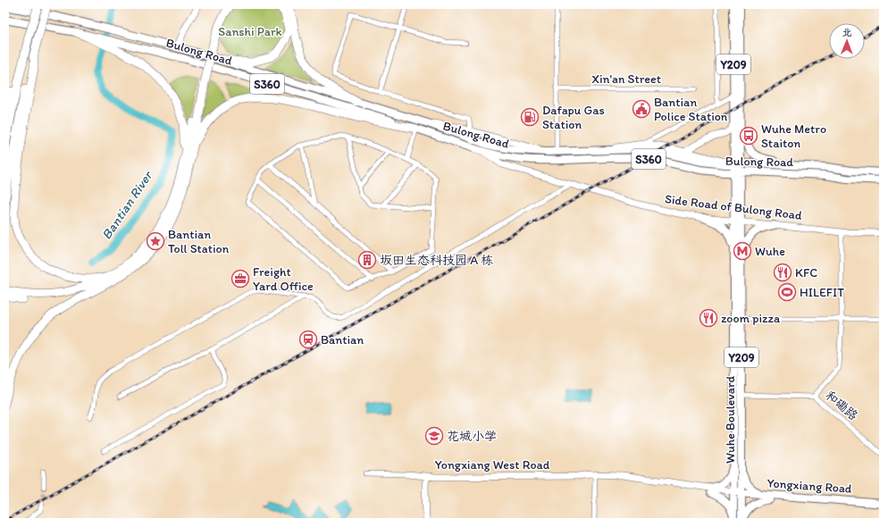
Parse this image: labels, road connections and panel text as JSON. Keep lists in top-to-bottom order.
{
  "streets": {
    "main road": [
      "Bulong Road",
      "Y209",
      "S360",
      "Side Road of Bulong Road",
      "Wuhe Boulevard",
      "Yongxiang West Road",
      "Yongxiang Road"
    ],
    "street": ["Xin'an Street", "和磡路"]
  },
  "crossings": [
    ["Bulong Road", "S360"],
    ["Bulong Road", "Side Road of Bulong Road"],
    ["Bulong Road", "Wuhe Boulevard"],
    ["Y209", "Wuhe Boulevard"],
    ["Y209", "Yongxiang West Road"],
    ["Y209", "Yongxiang Road"],
    ["Side Road of Bulong Road", "Wuhe Boulevard"],
    ["和磡路", "Wuhe Boulevard"],
    ["Wuhe Boulevard", "Yongxiang West Road"],
    ["Wuhe Boulevard", "Yongxiang Road"],
    ["Yongxiang West Road", "Yongxiang Road"]
  ],
  "water": ["Bantian River"],
  "parks": ["Sanshi Park"],
  "places": {
    "public building": ["Bantian Police Station"],
    "fuel station": ["Dafapu Gas Station"],
    "bus stop": ["Wuhe Metro Staiton"],
    "place": ["Bantian Toll Station"],
    "metro station": ["Wuhe"],
    "building": ["坂田生态科技园 A 栋"],
    "restaurant": ["KFC", "zoom pizza"],
    "office": ["Freight Yard Office"],
    "sports": ["HILEFIT"],
    "station": ["Bantian"],
    "school or university": ["花城小学"]
  },
  "north": "top"
}
